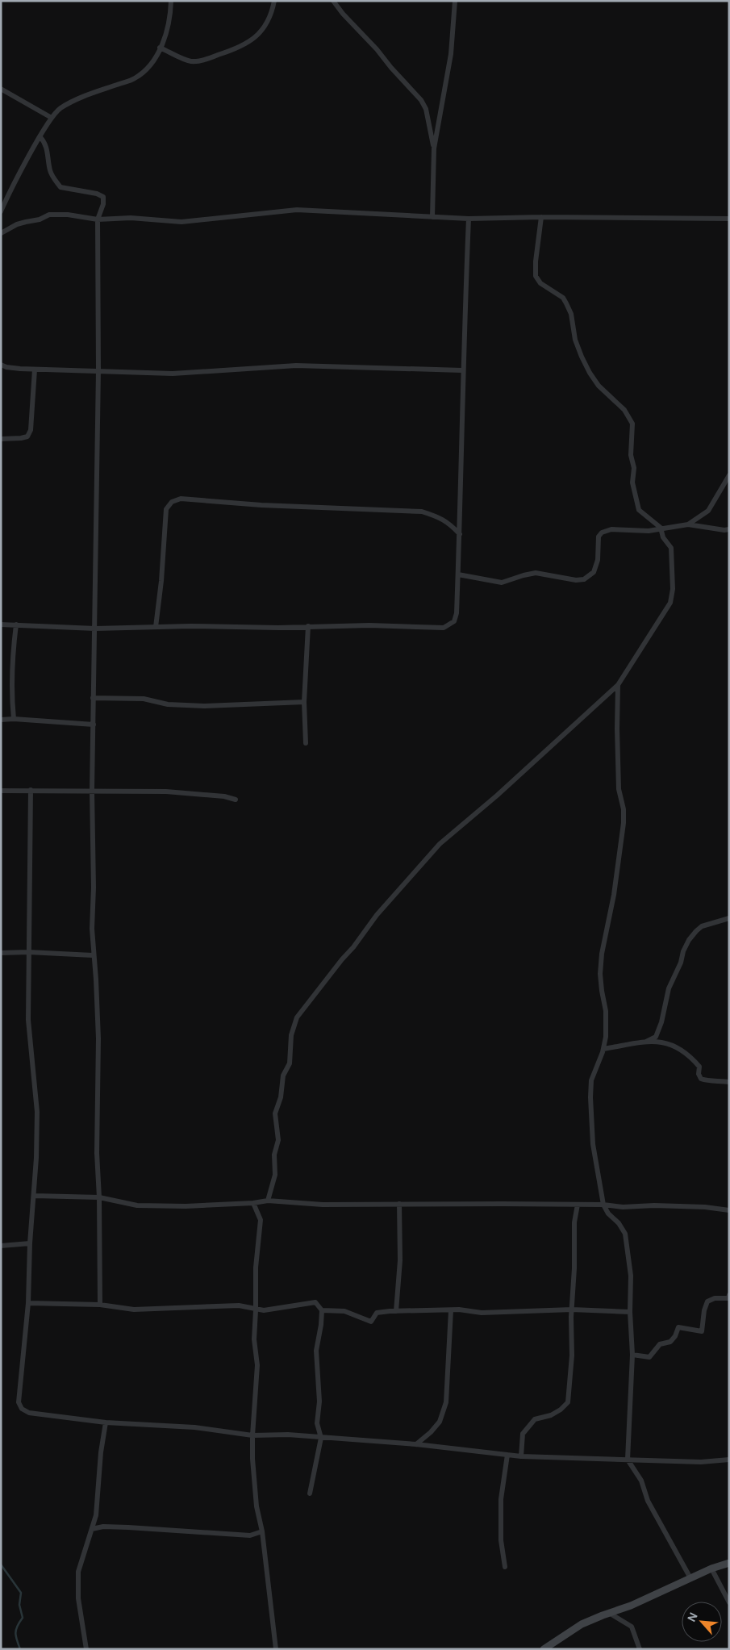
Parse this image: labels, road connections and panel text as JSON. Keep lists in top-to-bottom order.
{
  "north": "top left"
}
